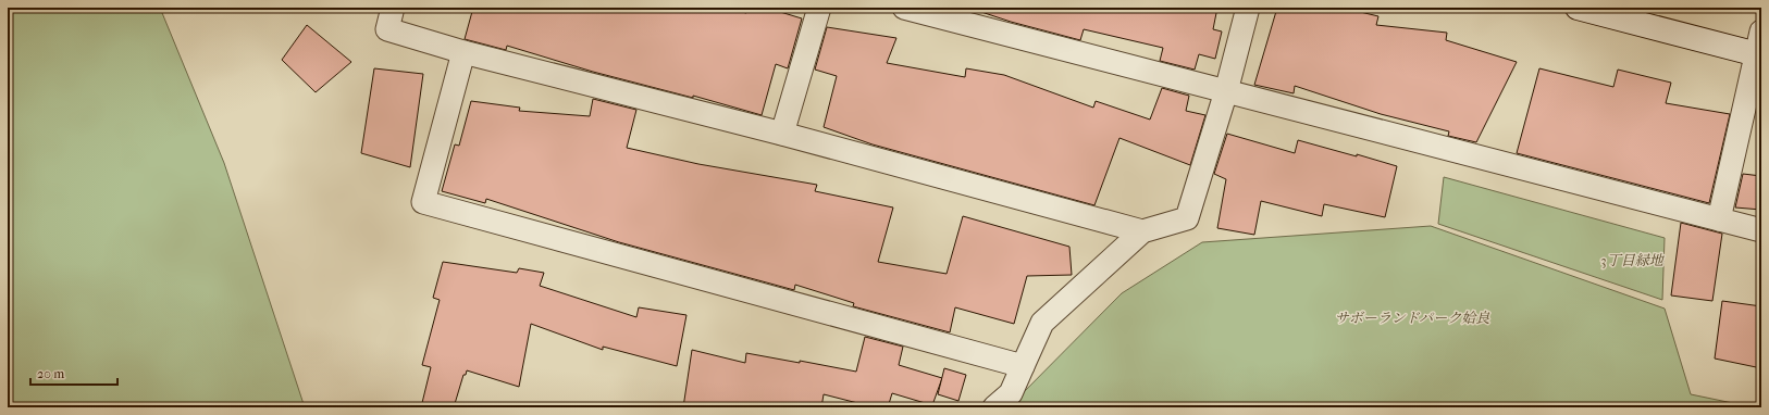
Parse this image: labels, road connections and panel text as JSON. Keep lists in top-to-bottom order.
{
  "parks": ["3丁目緑地", "サボーランドパーク姶良"],
  "scale_bar": "20 m"
}
